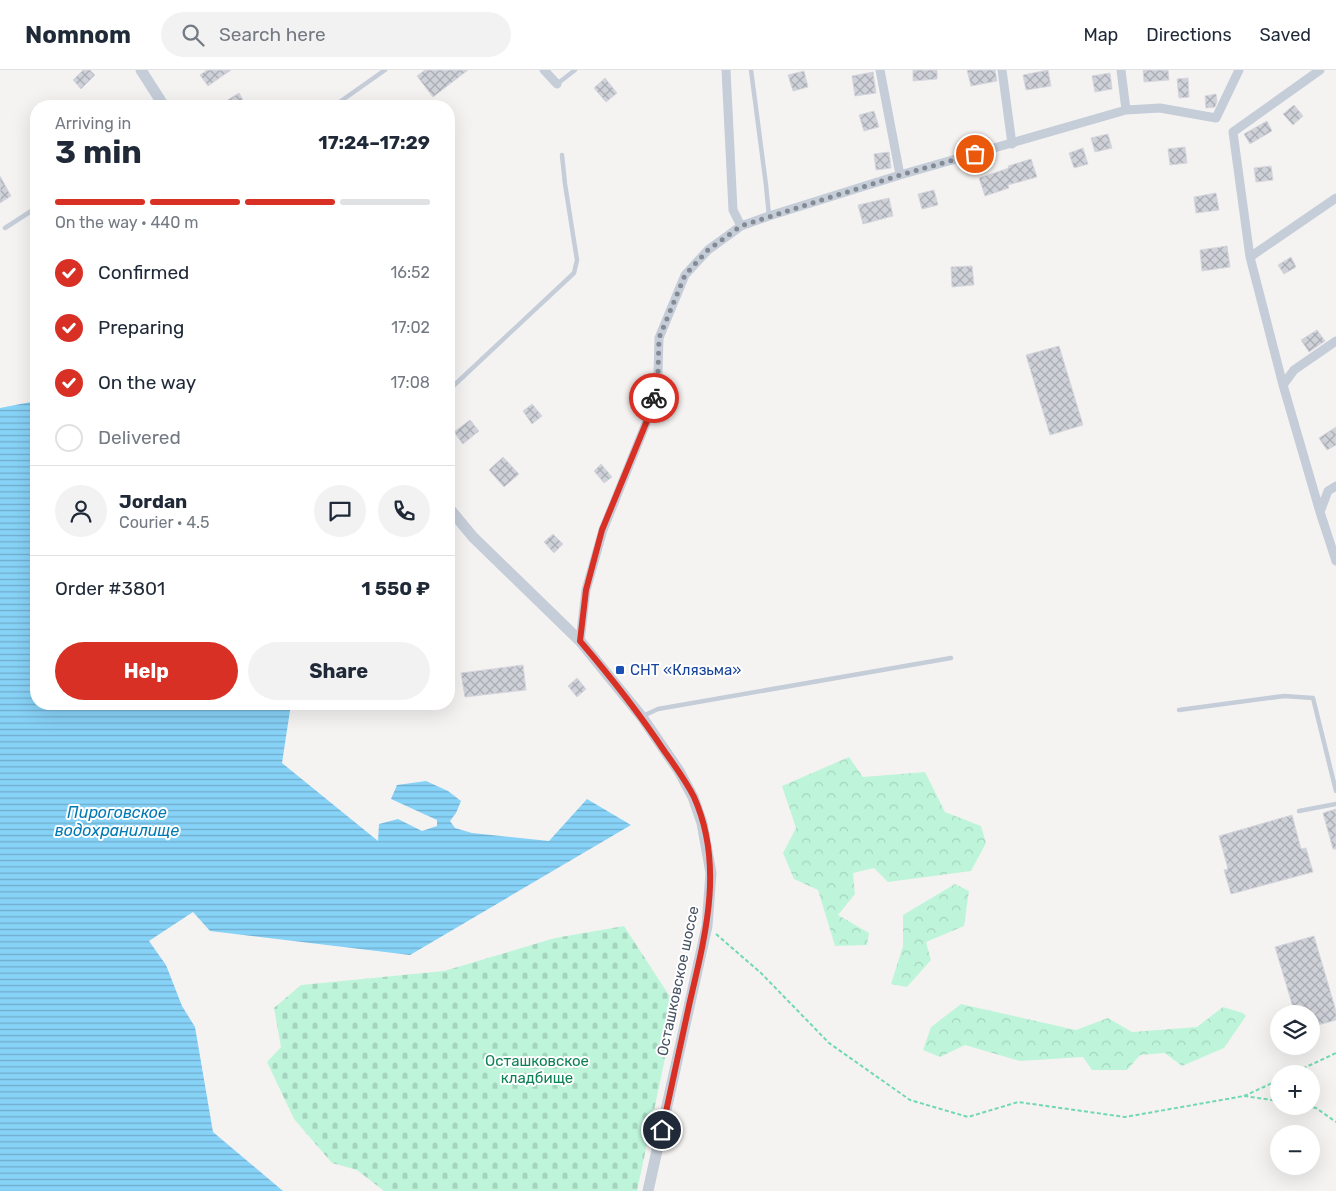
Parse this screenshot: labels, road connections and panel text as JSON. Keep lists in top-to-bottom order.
{
  "streets": {
    "street": ["Осташковское шоссе"]
  },
  "water": ["Пироговское водохранилище"],
  "parks": ["Осташковское кладбище"],
  "places": {
    "transit": ["СНТ «Клязьма»"]
  },
  "page": {
    "header": "Nomnom",
    "search": "Search here",
    "nav": ["Map", "Directions", "Saved"],
    "heading": ["3 min", "Arriving in", "17:24–17:29"],
    "panel": [
      "Jordan",
      "Courier · 4.5",
      "Order #3801",
      "1 550 ₽"
    ],
    "bar": "On the way · 440 m",
    "list": [
      ["Confirmed", "16:52"],
      ["Preparing", "17:02"],
      ["On the way", "17:08"],
      "Delivered"
    ],
    "buttons": ["Help", "Share"],
    "map_buttons": ["+", "−"]
  }
}
